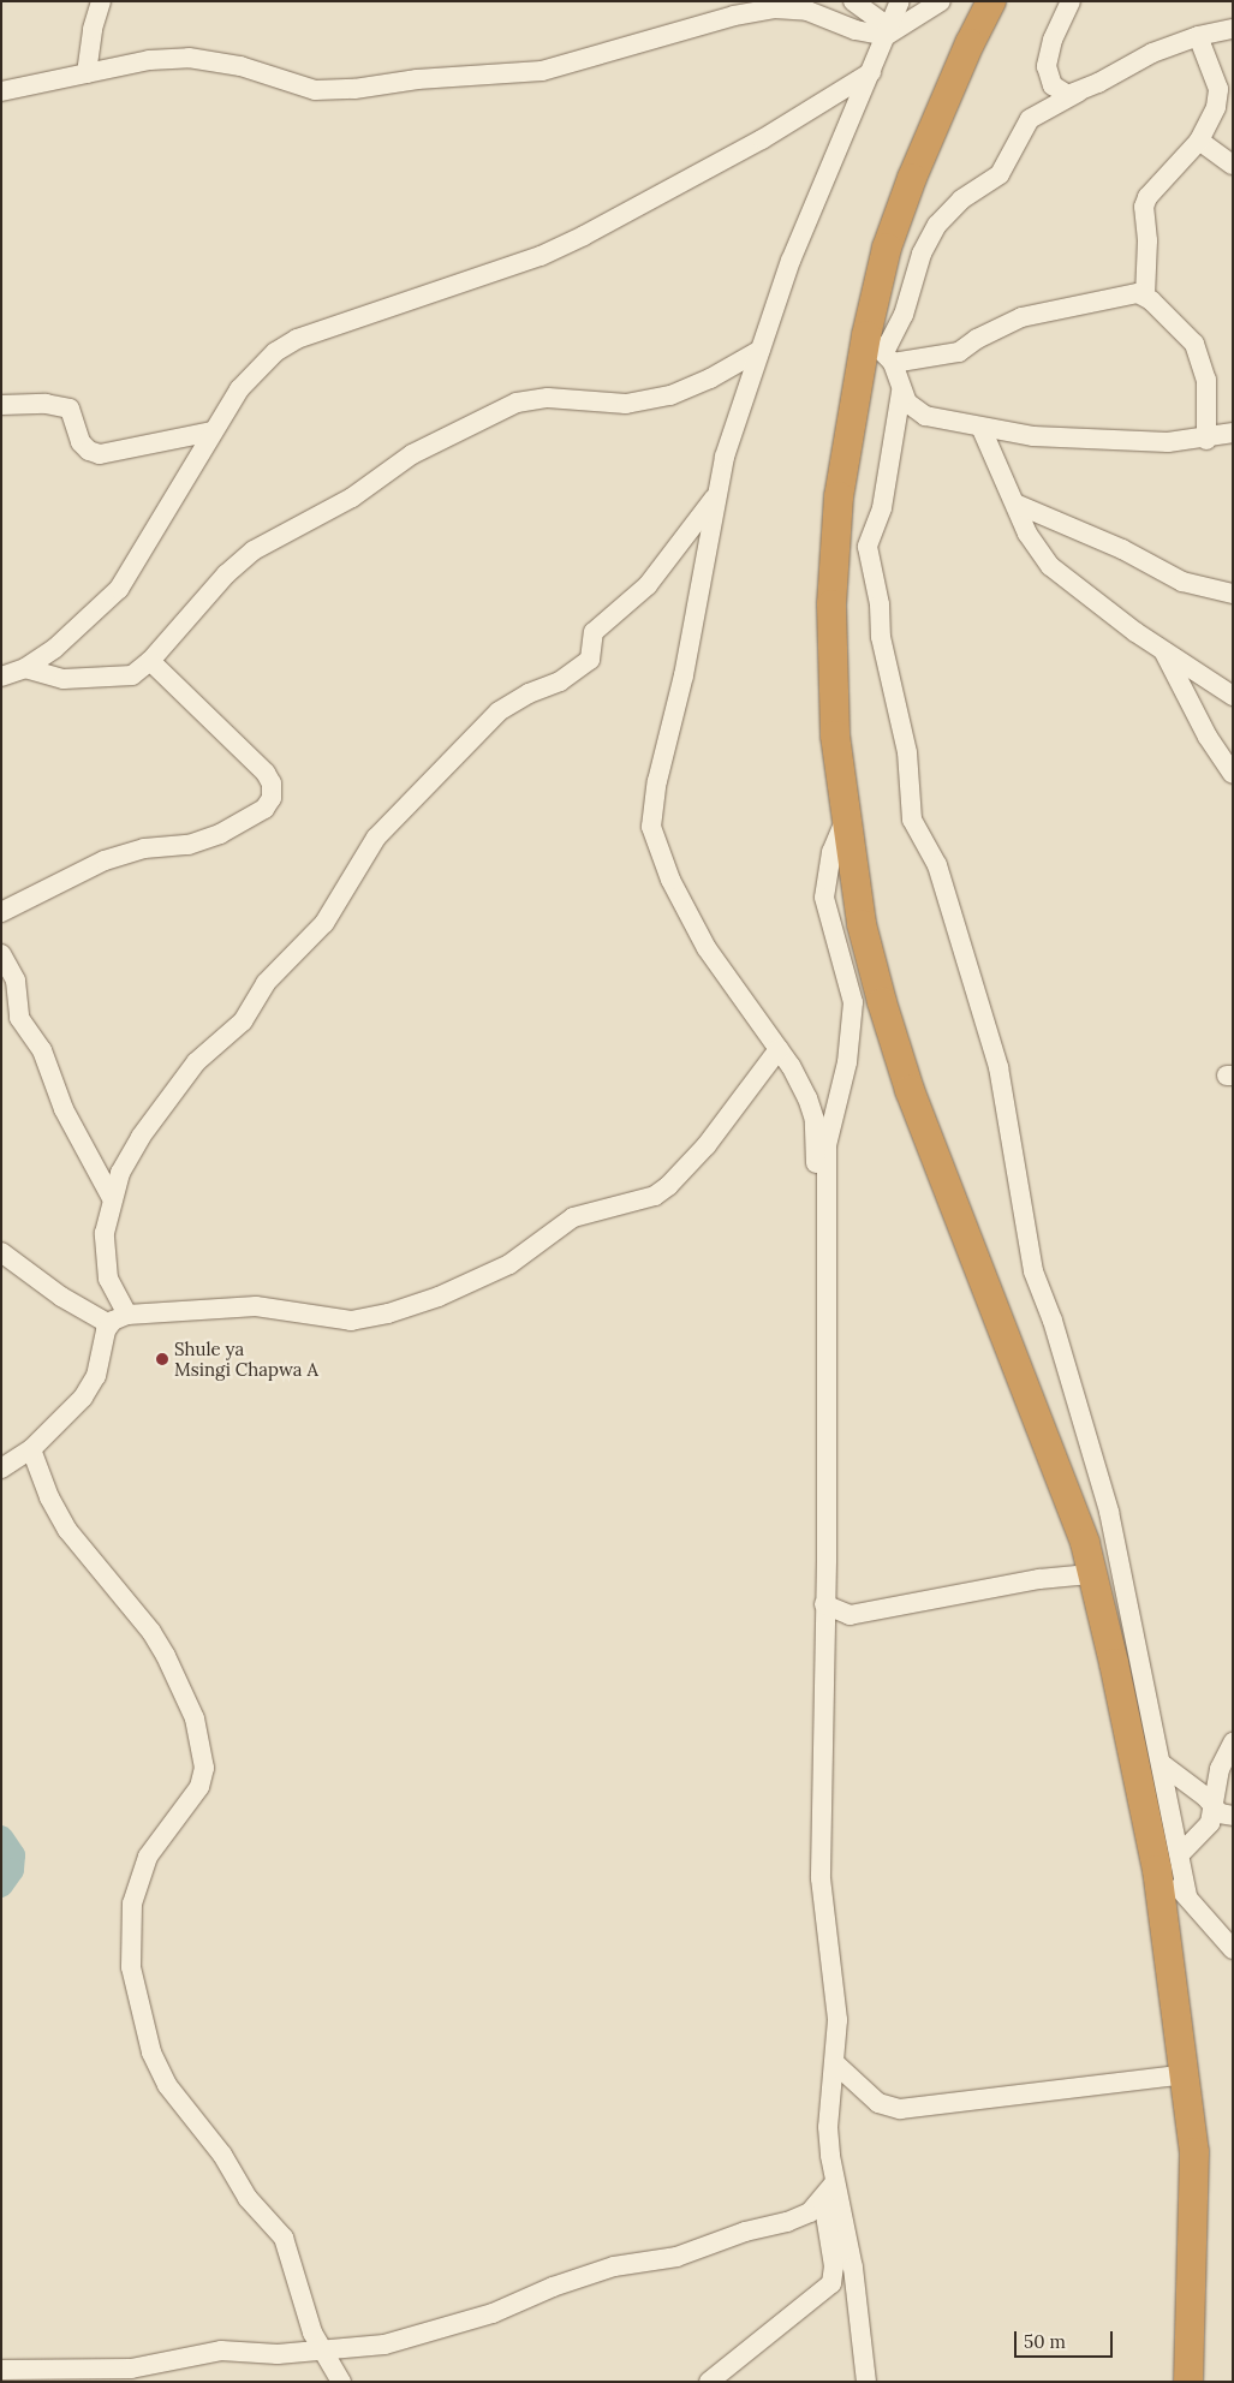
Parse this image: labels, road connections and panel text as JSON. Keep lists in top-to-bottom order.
{
  "places": ["Shule ya Msingi Chapwa A"],
  "scale_bar": "50 m"
}
